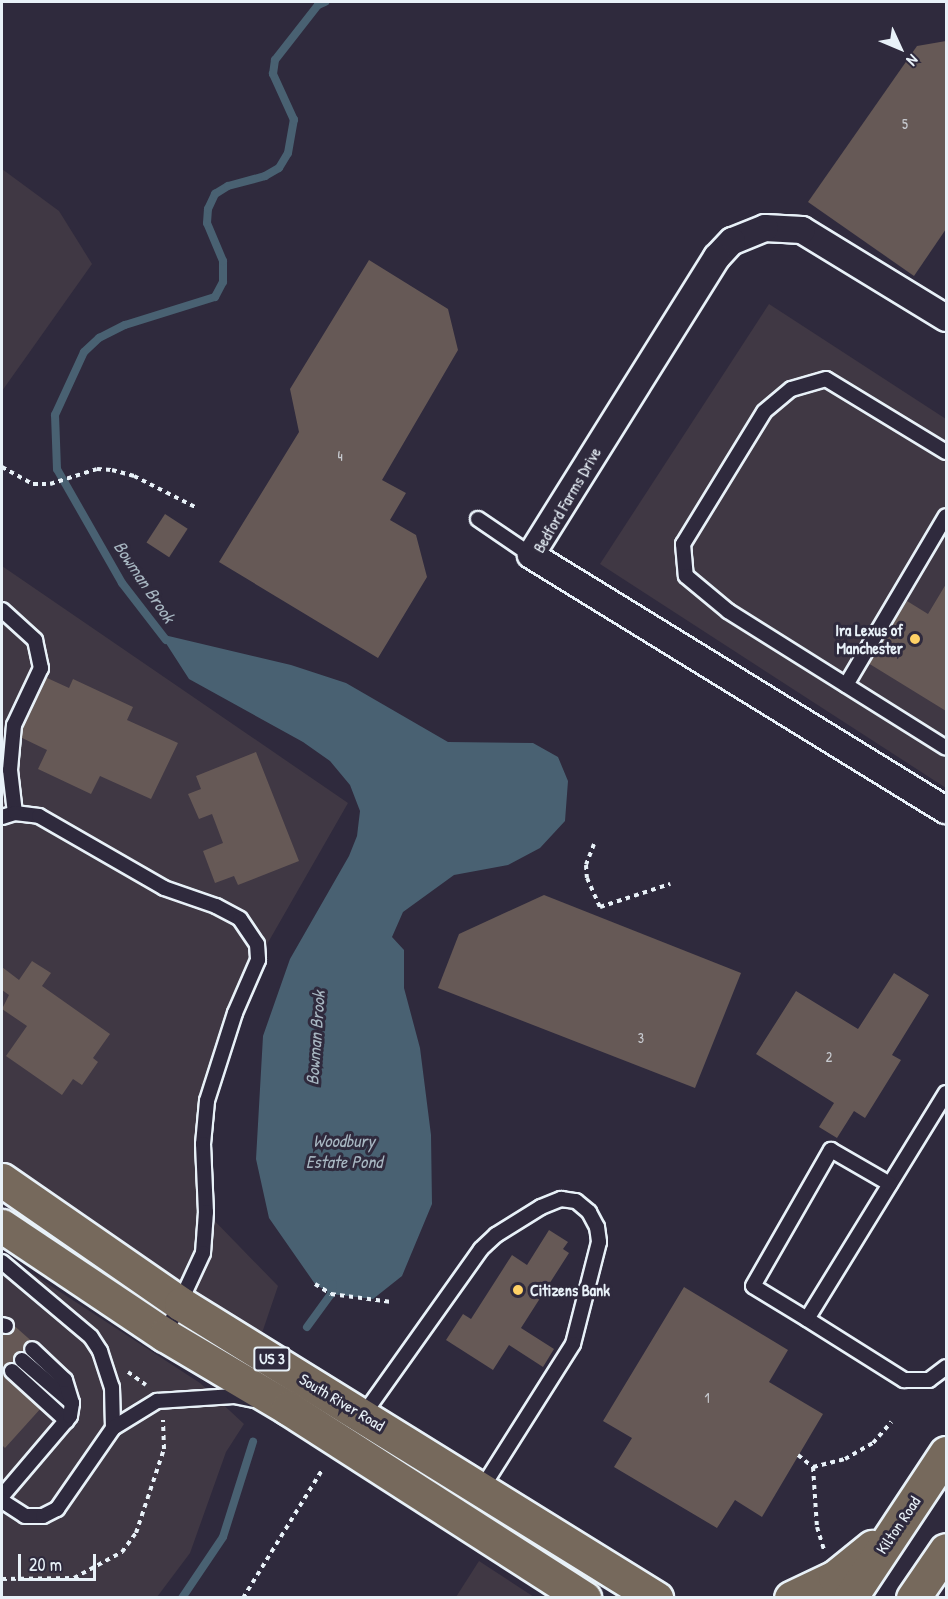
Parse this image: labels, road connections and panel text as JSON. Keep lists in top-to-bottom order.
{
  "streets": {
    "main road": ["US 3", "South River Road", "Kilton Road"],
    "street": ["Bedford Farms Drive"]
  },
  "water": ["Bowman Brook", "Woodbury Estate Pond"],
  "places": ["Ira Lexus of Manchester", "Citizens Bank"],
  "house_numbers": [
    "5",
    "4",
    "3",
    "2",
    "1"
  ],
  "scale_bar": "20 m",
  "north": "bottom right"
}
